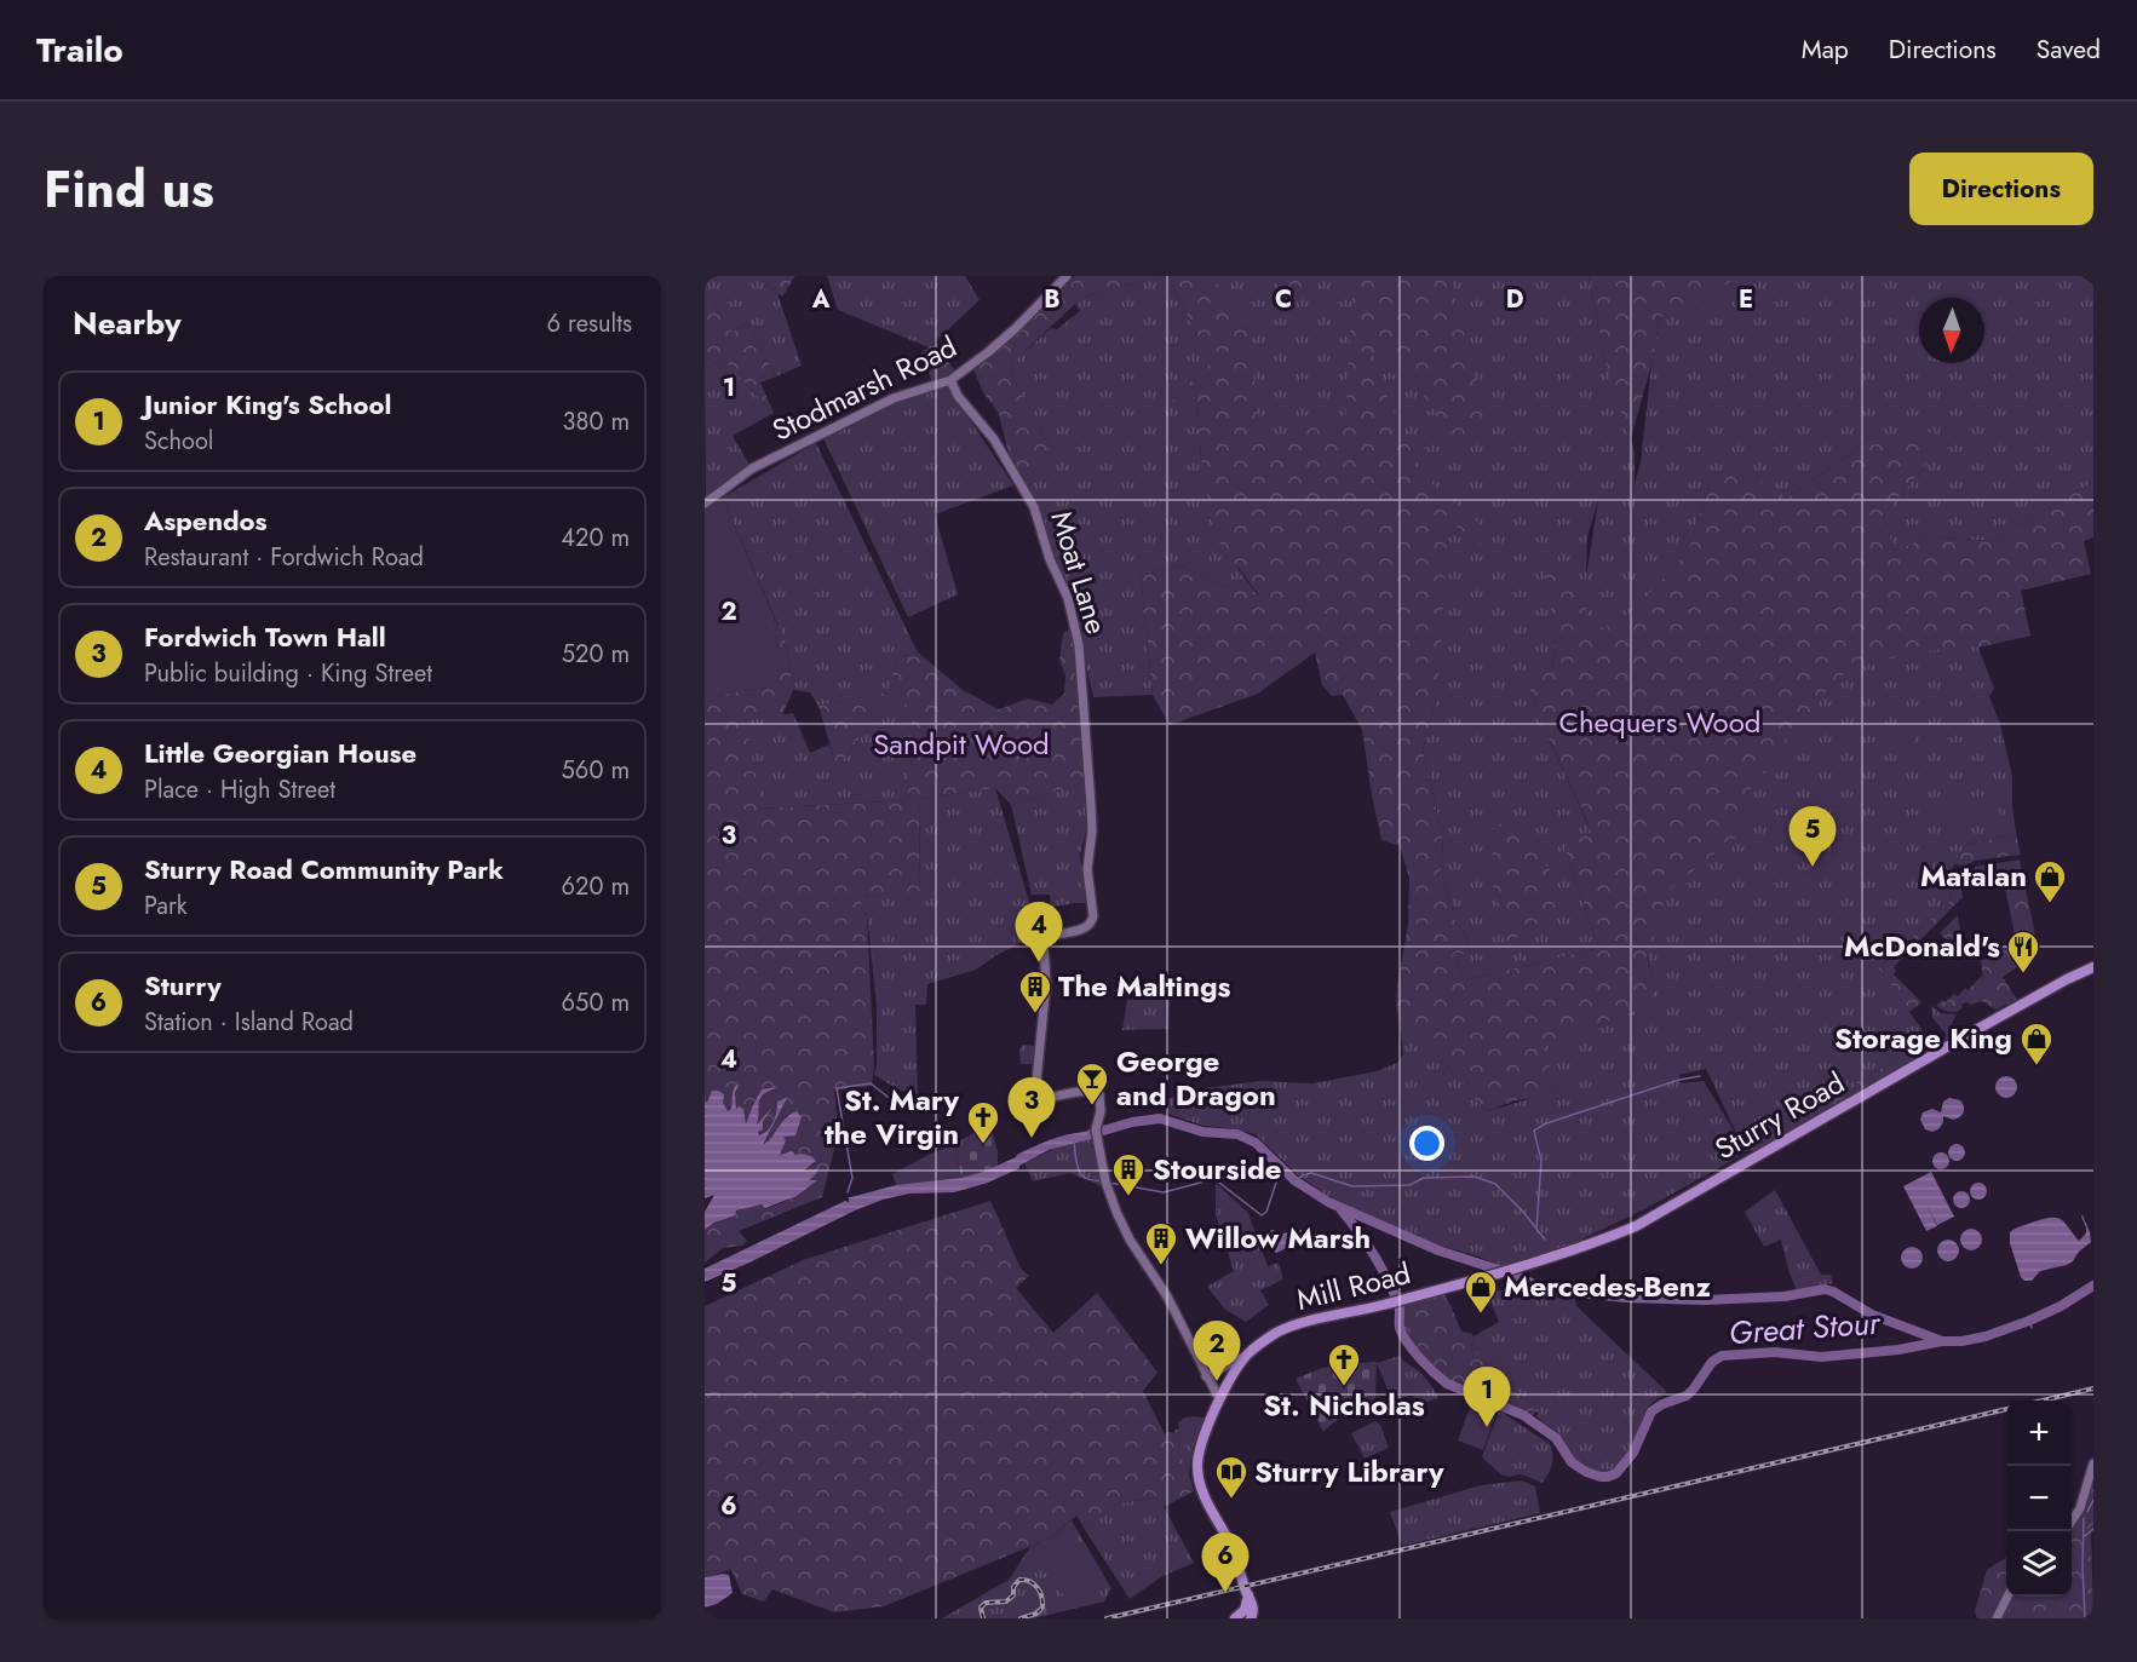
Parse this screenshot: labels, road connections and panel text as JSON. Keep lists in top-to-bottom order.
{
  "streets": {
    "highway": ["Sturry Road", "Mill Road"],
    "street": ["Stodmarsh Road", "Moat Lane"]
  },
  "crossings": [
    ["Stodmarsh Road", "Moat Lane"],
    ["Sturry Road", "Mill Road"]
  ],
  "water": ["Great Stour"],
  "parks": ["Chequers Wood", "Sandpit Wood"],
  "places": {
    "shop": ["Matalan", "Storage King", "Mercedes-Benz"],
    "restaurant": ["McDonald's"],
    "building": ["The Maltings", "Stourside", "Willow Marsh"],
    "bar": ["George and Dragon"],
    "church": ["St. Mary the Virgin", "St. Nicholas"],
    "library": ["Sturry Library"]
  },
  "north": "bottom",
  "page": {
    "header": "Trailo",
    "nav": ["Map", "Directions", "Saved"],
    "title": "Find us",
    "buttons": "Directions",
    "heading": ["Nearby", "6 results"],
    "list": [
      {
        "mark": "1",
        "name": "Junior King's School",
        "note": "School",
        "value": "380 m"
      },
      {
        "mark": "2",
        "name": "Aspendos",
        "note": "Restaurant · Fordwich Road",
        "value": "420 m"
      },
      {
        "mark": "3",
        "name": "Fordwich Town Hall",
        "note": "Public building · King Street",
        "value": "520 m"
      },
      {
        "mark": "4",
        "name": "Little Georgian House",
        "note": "Place · High Street",
        "value": "560 m"
      },
      {
        "mark": "5",
        "name": "Sturry Road Community Park",
        "note": "Park",
        "value": "620 m"
      },
      {
        "mark": "6",
        "name": "Sturry",
        "note": "Station · Island Road",
        "value": "650 m"
      }
    ],
    "pins": [
      "5",
      "4",
      "3",
      "2",
      "1",
      "6"
    ],
    "map_buttons": ["+", "−"]
  },
  "grid": {
    "columns": [
      "A",
      "B",
      "C",
      "D",
      "E"
    ],
    "rows": [
      "1",
      "2",
      "3",
      "4",
      "5",
      "6"
    ]
  }
}
